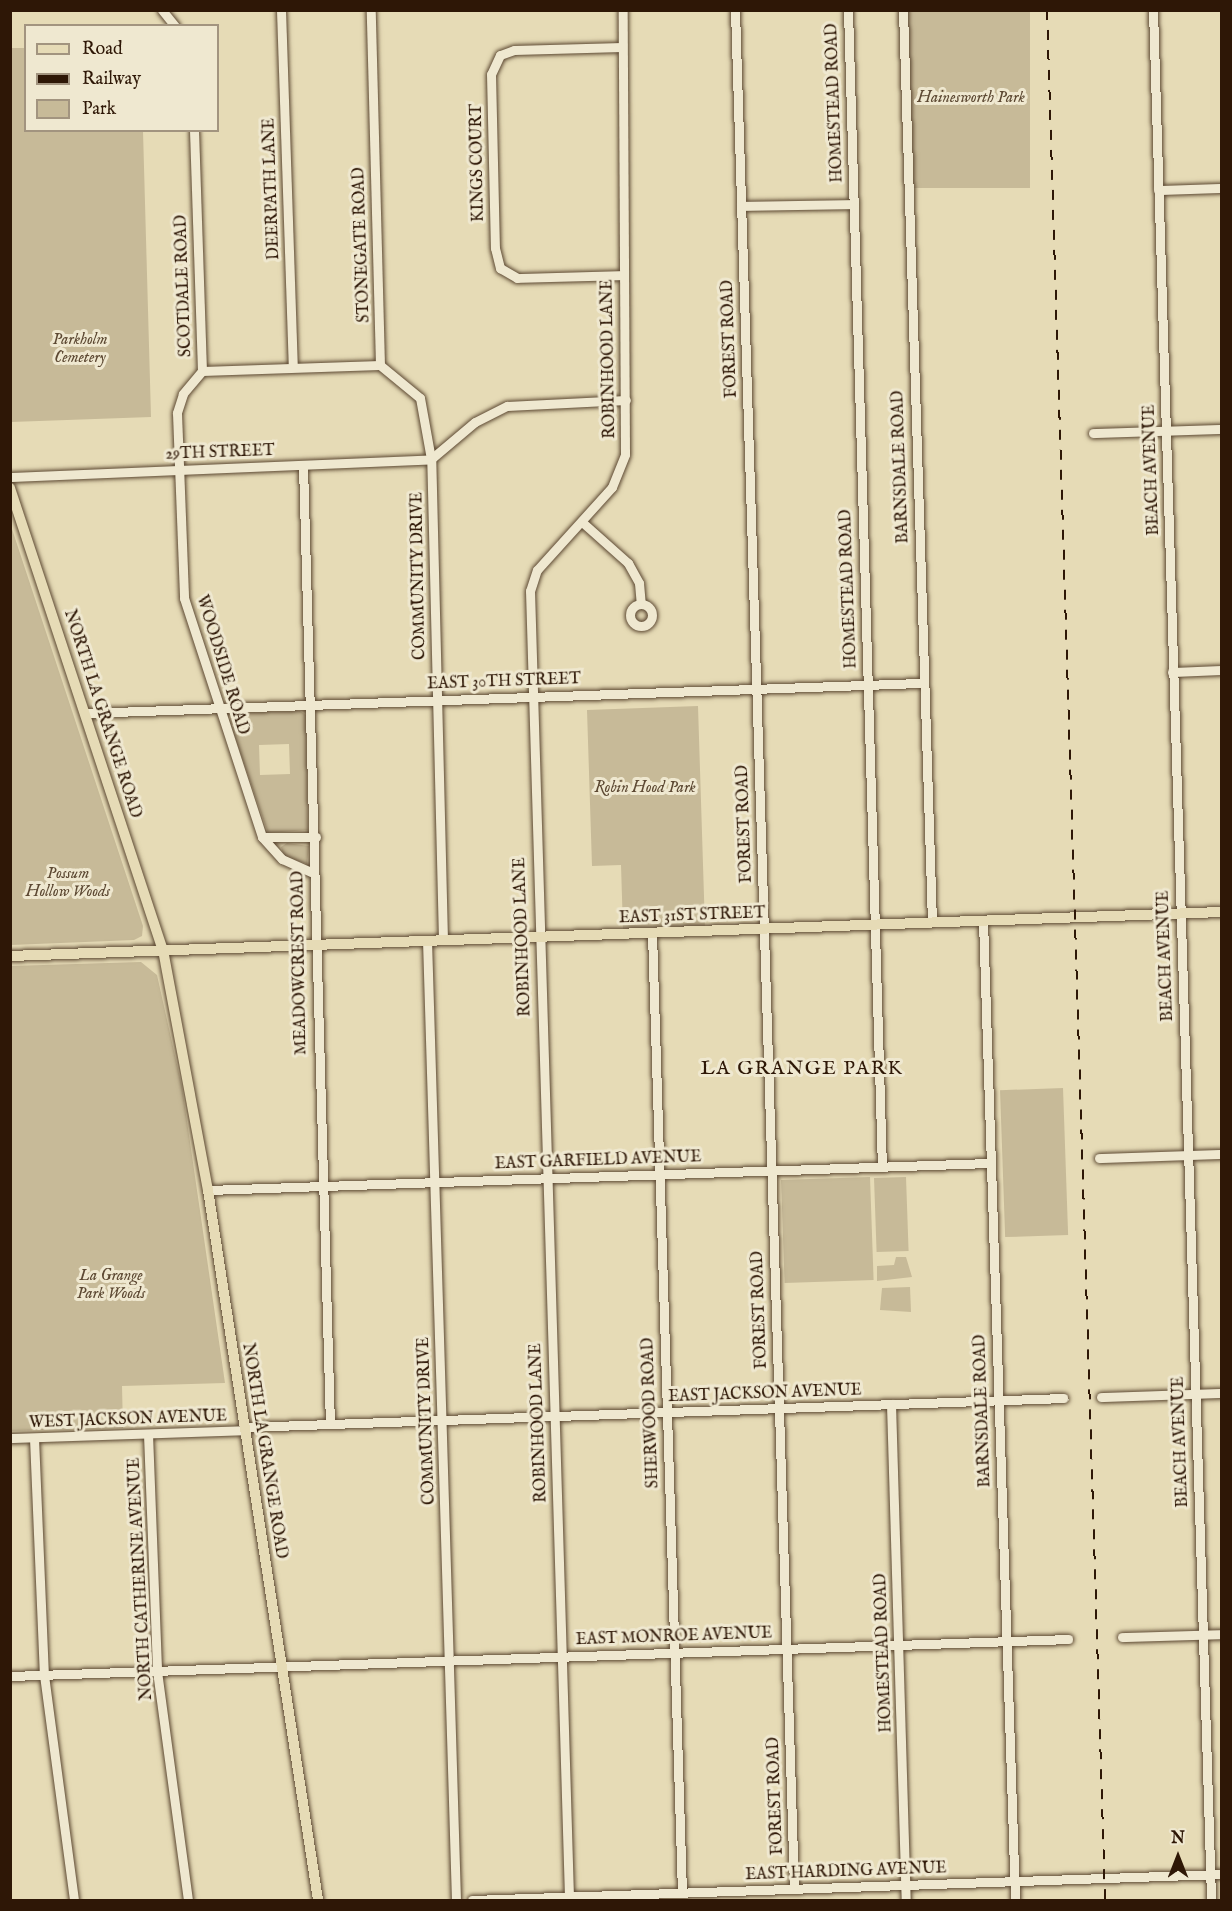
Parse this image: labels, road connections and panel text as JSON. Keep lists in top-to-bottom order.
{
  "streets": {
    "main road": ["NORTH LA GRANGE ROAD", "EAST 31ST STREET"],
    "street": [
      "HOMESTEAD ROAD",
      "KINGS COURT",
      "DEERPATH LANE",
      "STONEGATE ROAD",
      "SCOTDALE ROAD",
      "FOREST ROAD",
      "ROBINHOOD LANE",
      "29TH STREET",
      "BARNSDALE ROAD",
      "BEACH AVENUE",
      "COMMUNITY DRIVE",
      "WOODSIDE ROAD",
      "EAST 30TH STREET",
      "MEADOWCREST ROAD",
      "EAST GARFIELD AVENUE",
      "EAST JACKSON AVENUE",
      "SHERWOOD ROAD",
      "WEST JACKSON AVENUE",
      "NORTH CATHERINE AVENUE",
      "EAST MONROE AVENUE",
      "EAST HARDING AVENUE"
    ]
  },
  "crossings": [
    ["HOMESTEAD ROAD", "EAST 30TH STREET"],
    ["HOMESTEAD ROAD", "EAST 31ST STREET"],
    ["HOMESTEAD ROAD", "EAST GARFIELD AVENUE"],
    ["HOMESTEAD ROAD", "EAST JACKSON AVENUE"],
    ["HOMESTEAD ROAD", "EAST MONROE AVENUE"],
    ["HOMESTEAD ROAD", "EAST HARDING AVENUE"],
    ["KINGS COURT", "ROBINHOOD LANE"],
    ["DEERPATH LANE", "SCOTDALE ROAD"],
    ["STONEGATE ROAD", "SCOTDALE ROAD"],
    ["SCOTDALE ROAD", "WOODSIDE ROAD"],
    ["FOREST ROAD", "EAST 30TH STREET"],
    ["FOREST ROAD", "EAST 31ST STREET"],
    ["FOREST ROAD", "EAST GARFIELD AVENUE"],
    ["FOREST ROAD", "EAST JACKSON AVENUE"],
    ["FOREST ROAD", "EAST MONROE AVENUE"],
    ["FOREST ROAD", "EAST HARDING AVENUE"],
    ["ROBINHOOD LANE", "EAST 30TH STREET"],
    ["ROBINHOOD LANE", "EAST 31ST STREET"],
    ["ROBINHOOD LANE", "EAST GARFIELD AVENUE"],
    ["ROBINHOOD LANE", "EAST JACKSON AVENUE"],
    ["ROBINHOOD LANE", "EAST MONROE AVENUE"],
    ["ROBINHOOD LANE", "EAST HARDING AVENUE"],
    ["29TH STREET", "COMMUNITY DRIVE"],
    ["29TH STREET", "WOODSIDE ROAD"],
    ["29TH STREET", "MEADOWCREST ROAD"],
    ["BARNSDALE ROAD", "EAST 30TH STREET"],
    ["BARNSDALE ROAD", "EAST 31ST STREET"],
    ["BARNSDALE ROAD", "EAST GARFIELD AVENUE"],
    ["BARNSDALE ROAD", "EAST JACKSON AVENUE"],
    ["BARNSDALE ROAD", "EAST MONROE AVENUE"],
    ["BARNSDALE ROAD", "EAST HARDING AVENUE"],
    ["BEACH AVENUE", "EAST 31ST STREET"],
    ["BEACH AVENUE", "EAST HARDING AVENUE"],
    ["COMMUNITY DRIVE", "EAST 30TH STREET"],
    ["COMMUNITY DRIVE", "EAST 31ST STREET"],
    ["COMMUNITY DRIVE", "EAST GARFIELD AVENUE"],
    ["COMMUNITY DRIVE", "EAST JACKSON AVENUE"],
    ["COMMUNITY DRIVE", "EAST MONROE AVENUE"],
    ["WOODSIDE ROAD", "EAST 30TH STREET"],
    ["WOODSIDE ROAD", "MEADOWCREST ROAD"],
    ["EAST 30TH STREET", "NORTH LA GRANGE ROAD"],
    ["EAST 30TH STREET", "MEADOWCREST ROAD"],
    ["NORTH LA GRANGE ROAD", "EAST 31ST STREET"],
    ["NORTH LA GRANGE ROAD", "EAST GARFIELD AVENUE"],
    ["NORTH LA GRANGE ROAD", "EAST JACKSON AVENUE"],
    ["NORTH LA GRANGE ROAD", "WEST JACKSON AVENUE"],
    ["NORTH LA GRANGE ROAD", "EAST MONROE AVENUE"],
    ["EAST 31ST STREET", "MEADOWCREST ROAD"],
    ["EAST 31ST STREET", "SHERWOOD ROAD"],
    ["MEADOWCREST ROAD", "EAST GARFIELD AVENUE"],
    ["MEADOWCREST ROAD", "EAST JACKSON AVENUE"],
    ["EAST GARFIELD AVENUE", "SHERWOOD ROAD"],
    ["EAST JACKSON AVENUE", "SHERWOOD ROAD"],
    ["EAST JACKSON AVENUE", "WEST JACKSON AVENUE"],
    ["SHERWOOD ROAD", "EAST MONROE AVENUE"],
    ["SHERWOOD ROAD", "EAST HARDING AVENUE"],
    ["WEST JACKSON AVENUE", "NORTH CATHERINE AVENUE"],
    ["NORTH CATHERINE AVENUE", "EAST MONROE AVENUE"]
  ],
  "districts": ["LA GRANGE PARK"],
  "parks": [
    "Hainesworth Park",
    "Parkholm Cemetery",
    "Robin Hood Park",
    "Possum Hollow Woods",
    "La Grange Park Woods"
  ],
  "legend": ["Road", "Railway", "Park"],
  "north": "top"
}
